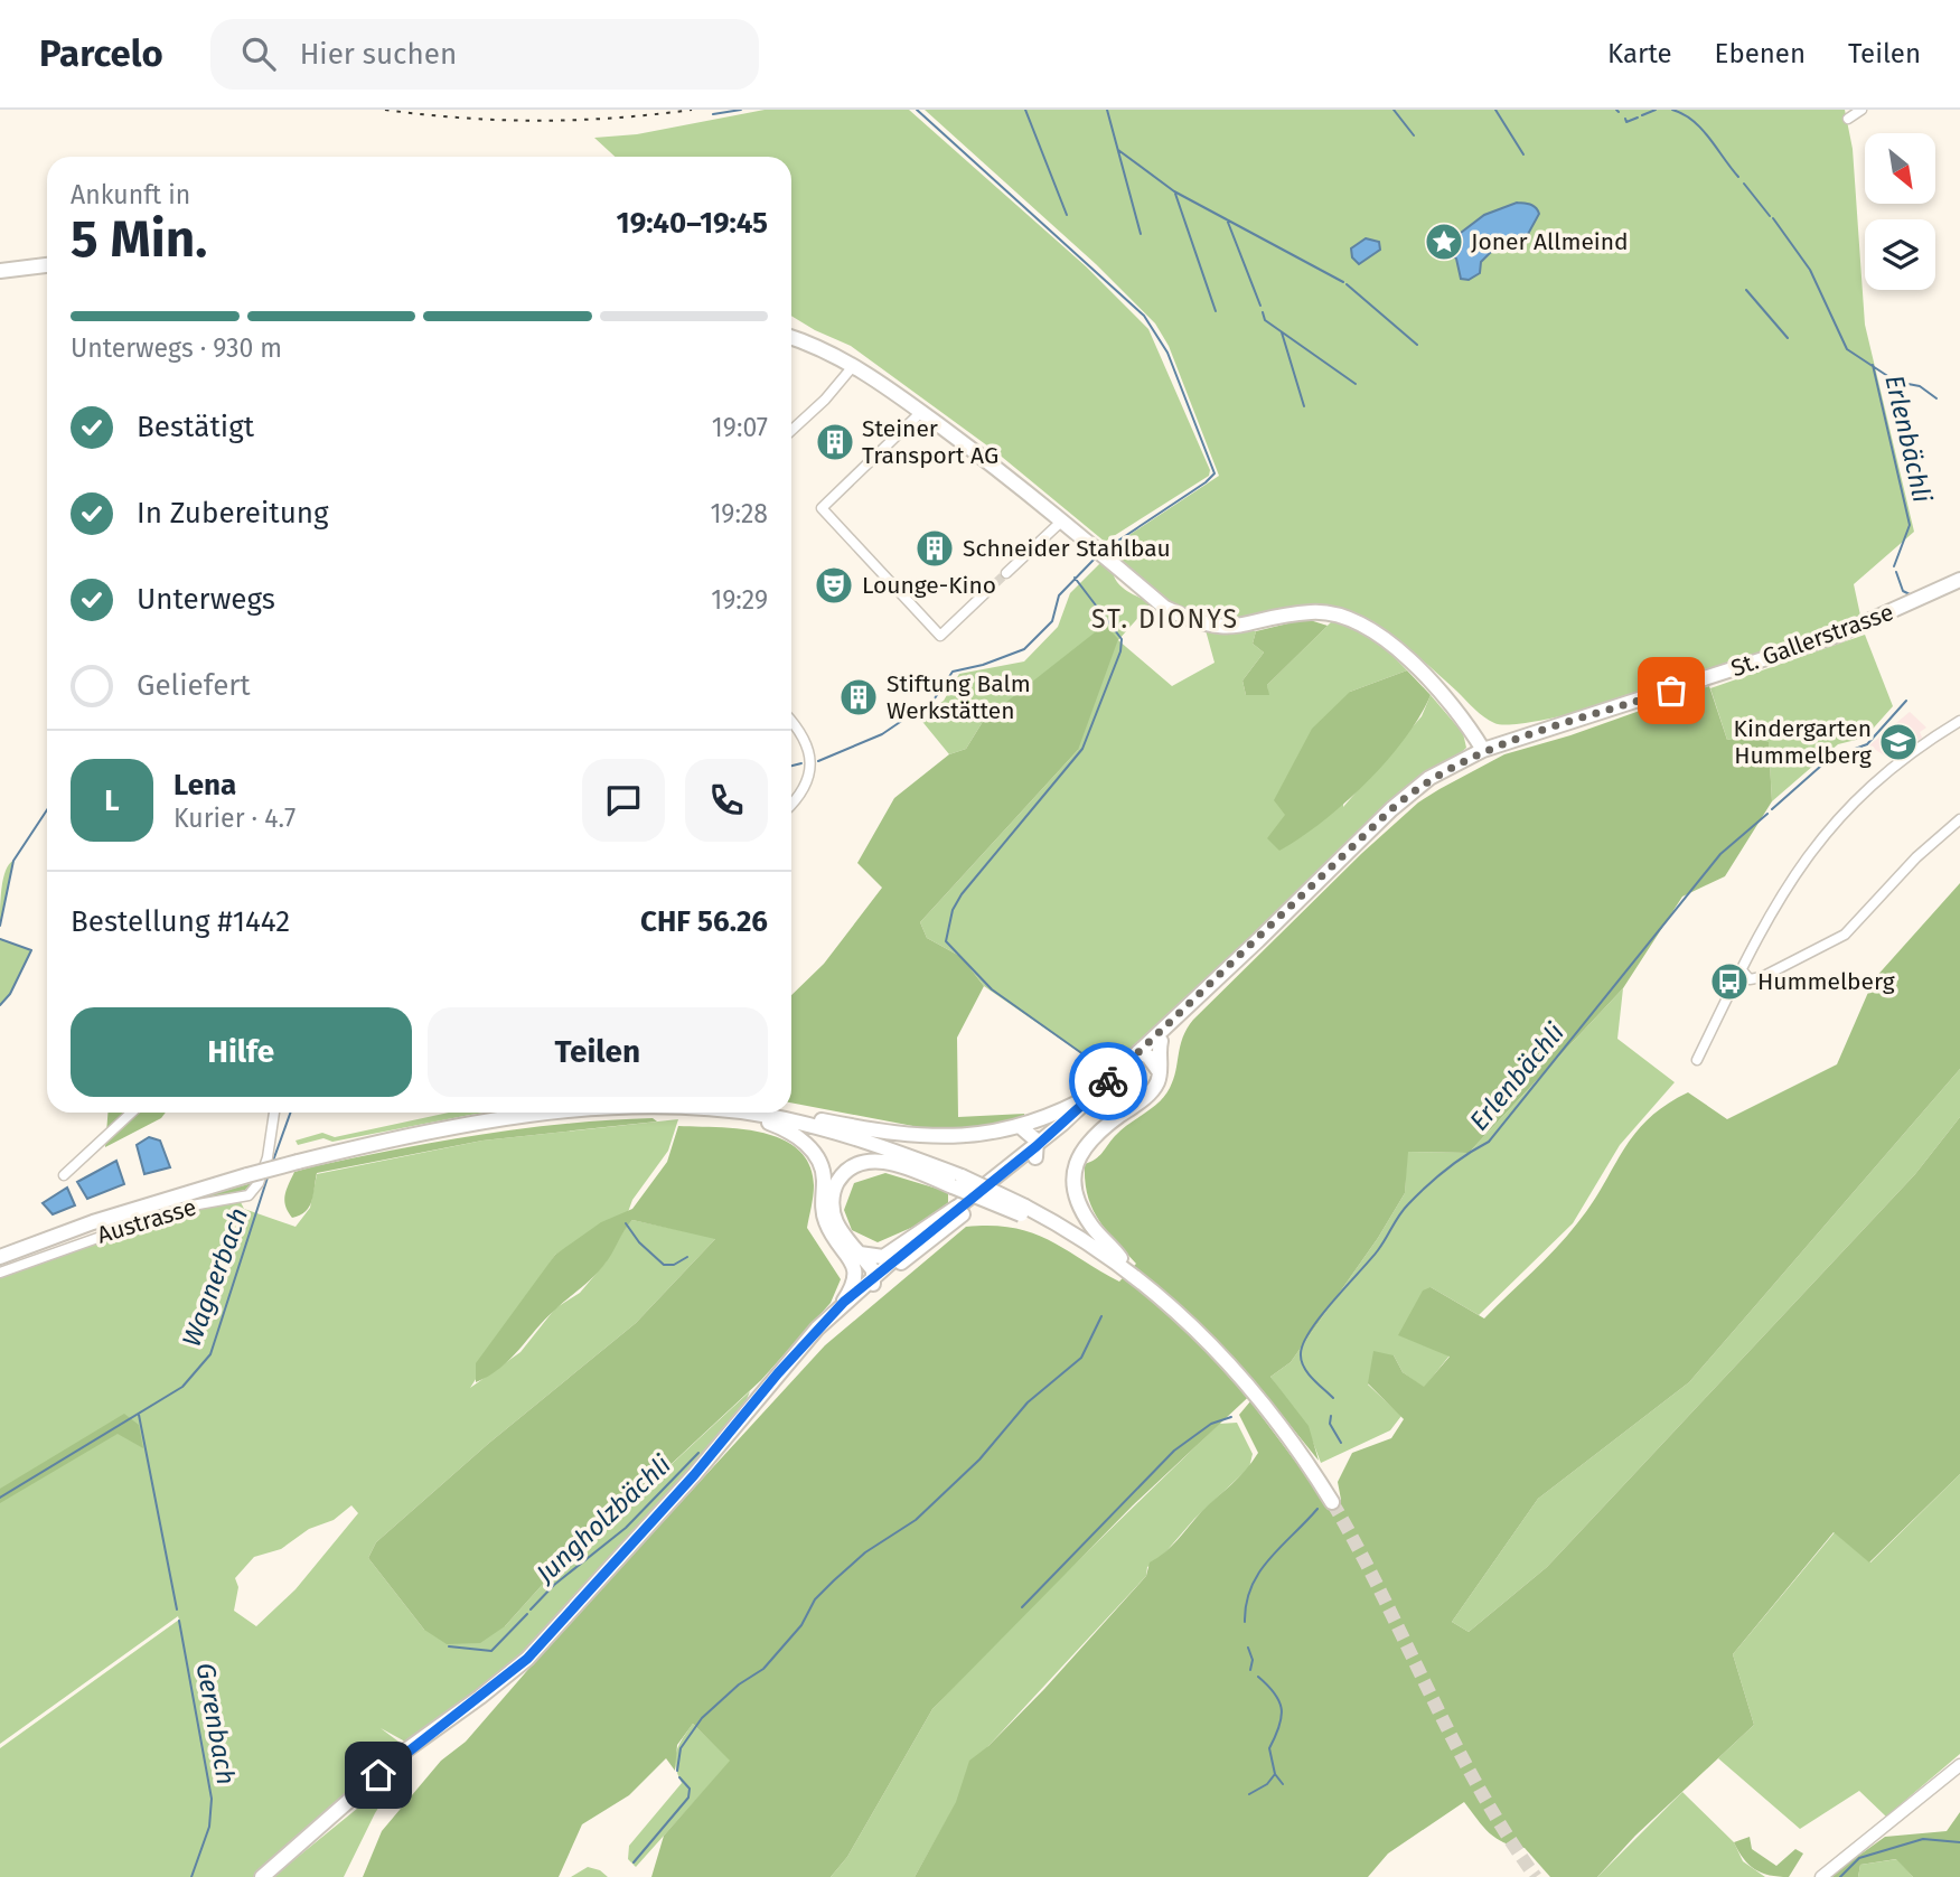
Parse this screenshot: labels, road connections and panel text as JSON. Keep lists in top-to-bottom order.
{
  "streets": {
    "main road": ["St. Gallerstrasse"],
    "street": ["Austrasse"]
  },
  "districts": ["ST. DIONYS"],
  "water": [
    "Erlenbächli",
    "Wagnerbach",
    "Jungholzbächli",
    "Gerenbach"
  ],
  "places": {
    "place": ["Joner Allmeind"],
    "building": ["Steiner Transport AG", "Schneider Stahlbau", "Stiftung Balm Werkstätten"],
    "theatre": ["Lounge-Kino"],
    "school or university": ["Kindergarten Hummelberg"],
    "bus stop": ["Hummelberg"]
  },
  "north": "bottom right",
  "page": {
    "header": "Parcelo",
    "search": "Hier suchen",
    "nav": ["Karte", "Ebenen", "Teilen"],
    "heading": ["5 Min.", "Ankunft in", "19:40–19:45"],
    "panel": [
      "Lena",
      "Kurier · 4.7",
      "Bestellung #1442",
      "CHF 56.26"
    ],
    "bar": "Unterwegs · 930 m",
    "list": [
      ["Bestätigt", "19:07"],
      ["In Zubereitung", "19:28"],
      ["Unterwegs", "19:29"],
      "Geliefert"
    ],
    "round": "L",
    "buttons": ["Hilfe", "Teilen"]
  }
}
